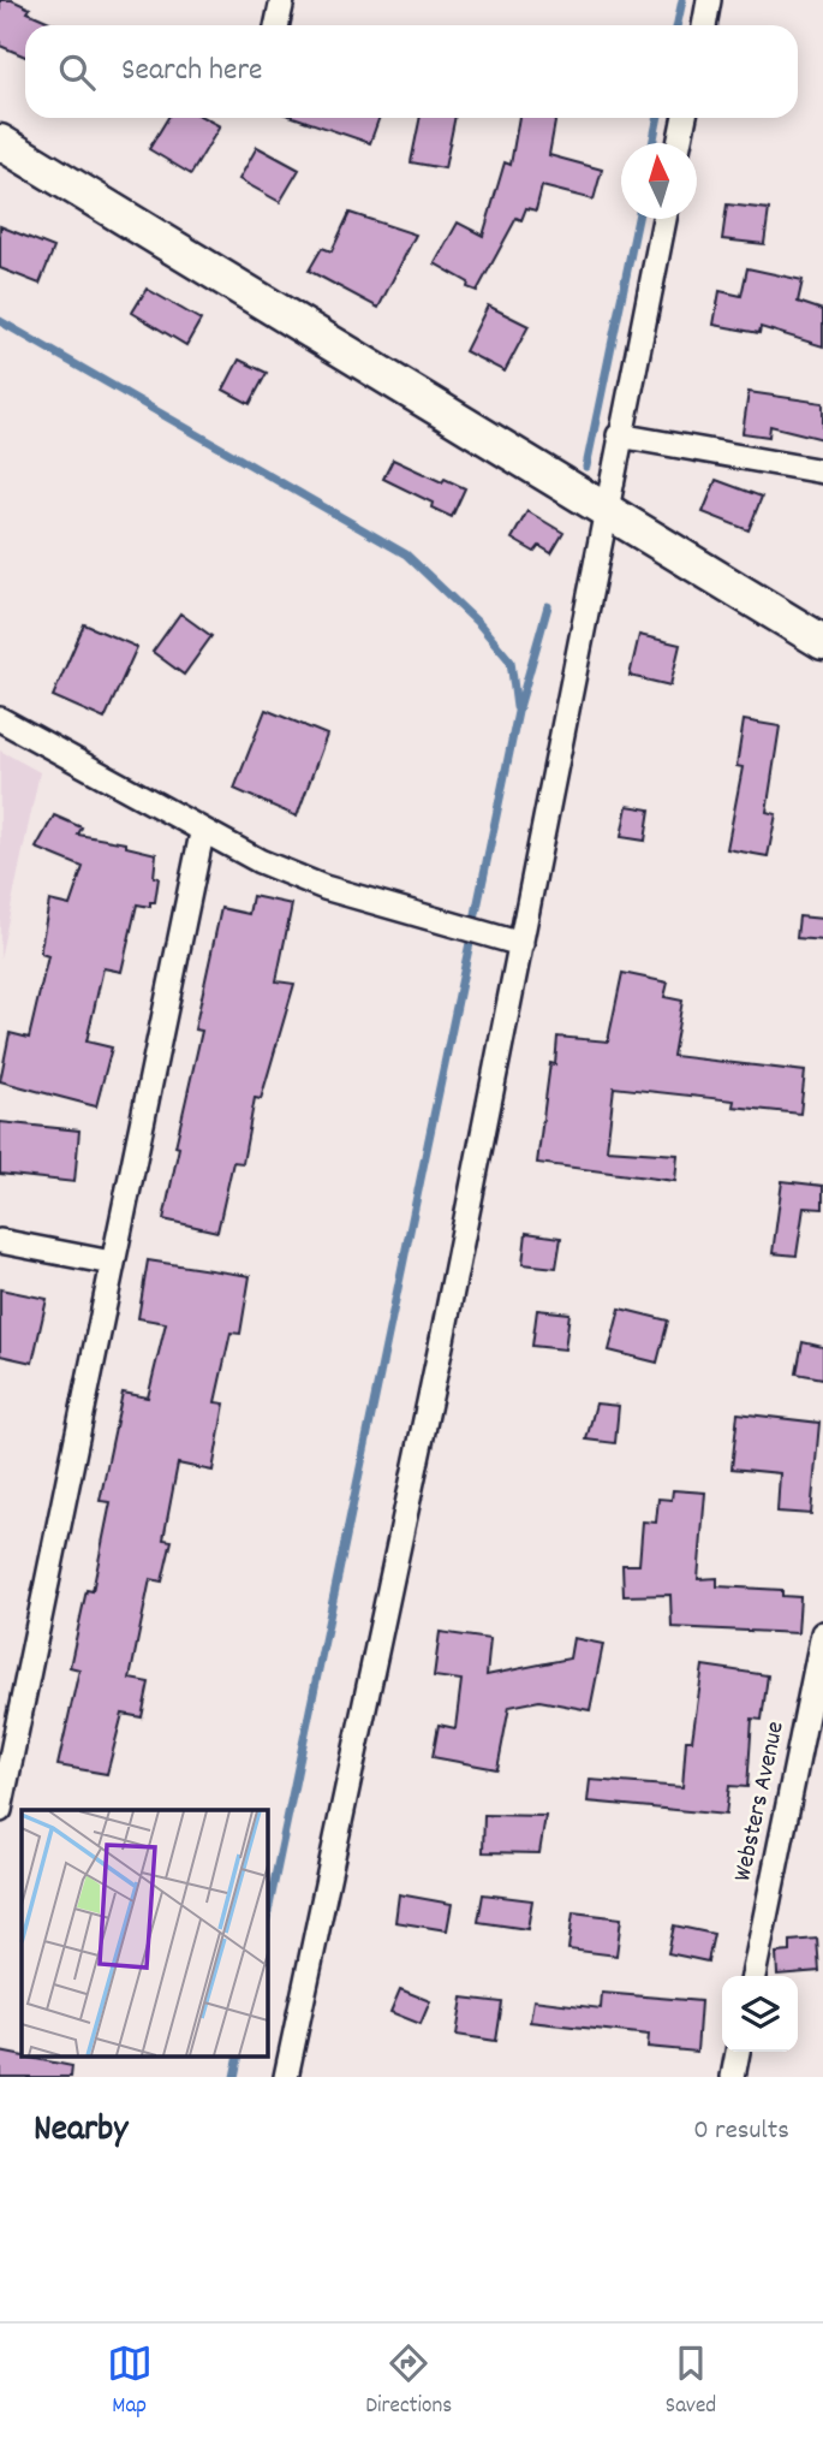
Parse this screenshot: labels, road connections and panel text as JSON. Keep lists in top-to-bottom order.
{
  "streets": {
    "street": ["Websters Avenue"]
  },
  "north": "top",
  "page": {
    "search": "Search here",
    "heading": ["Nearby", "0 results"],
    "nav": ["Map", "Directions", "Saved"]
  }
}
